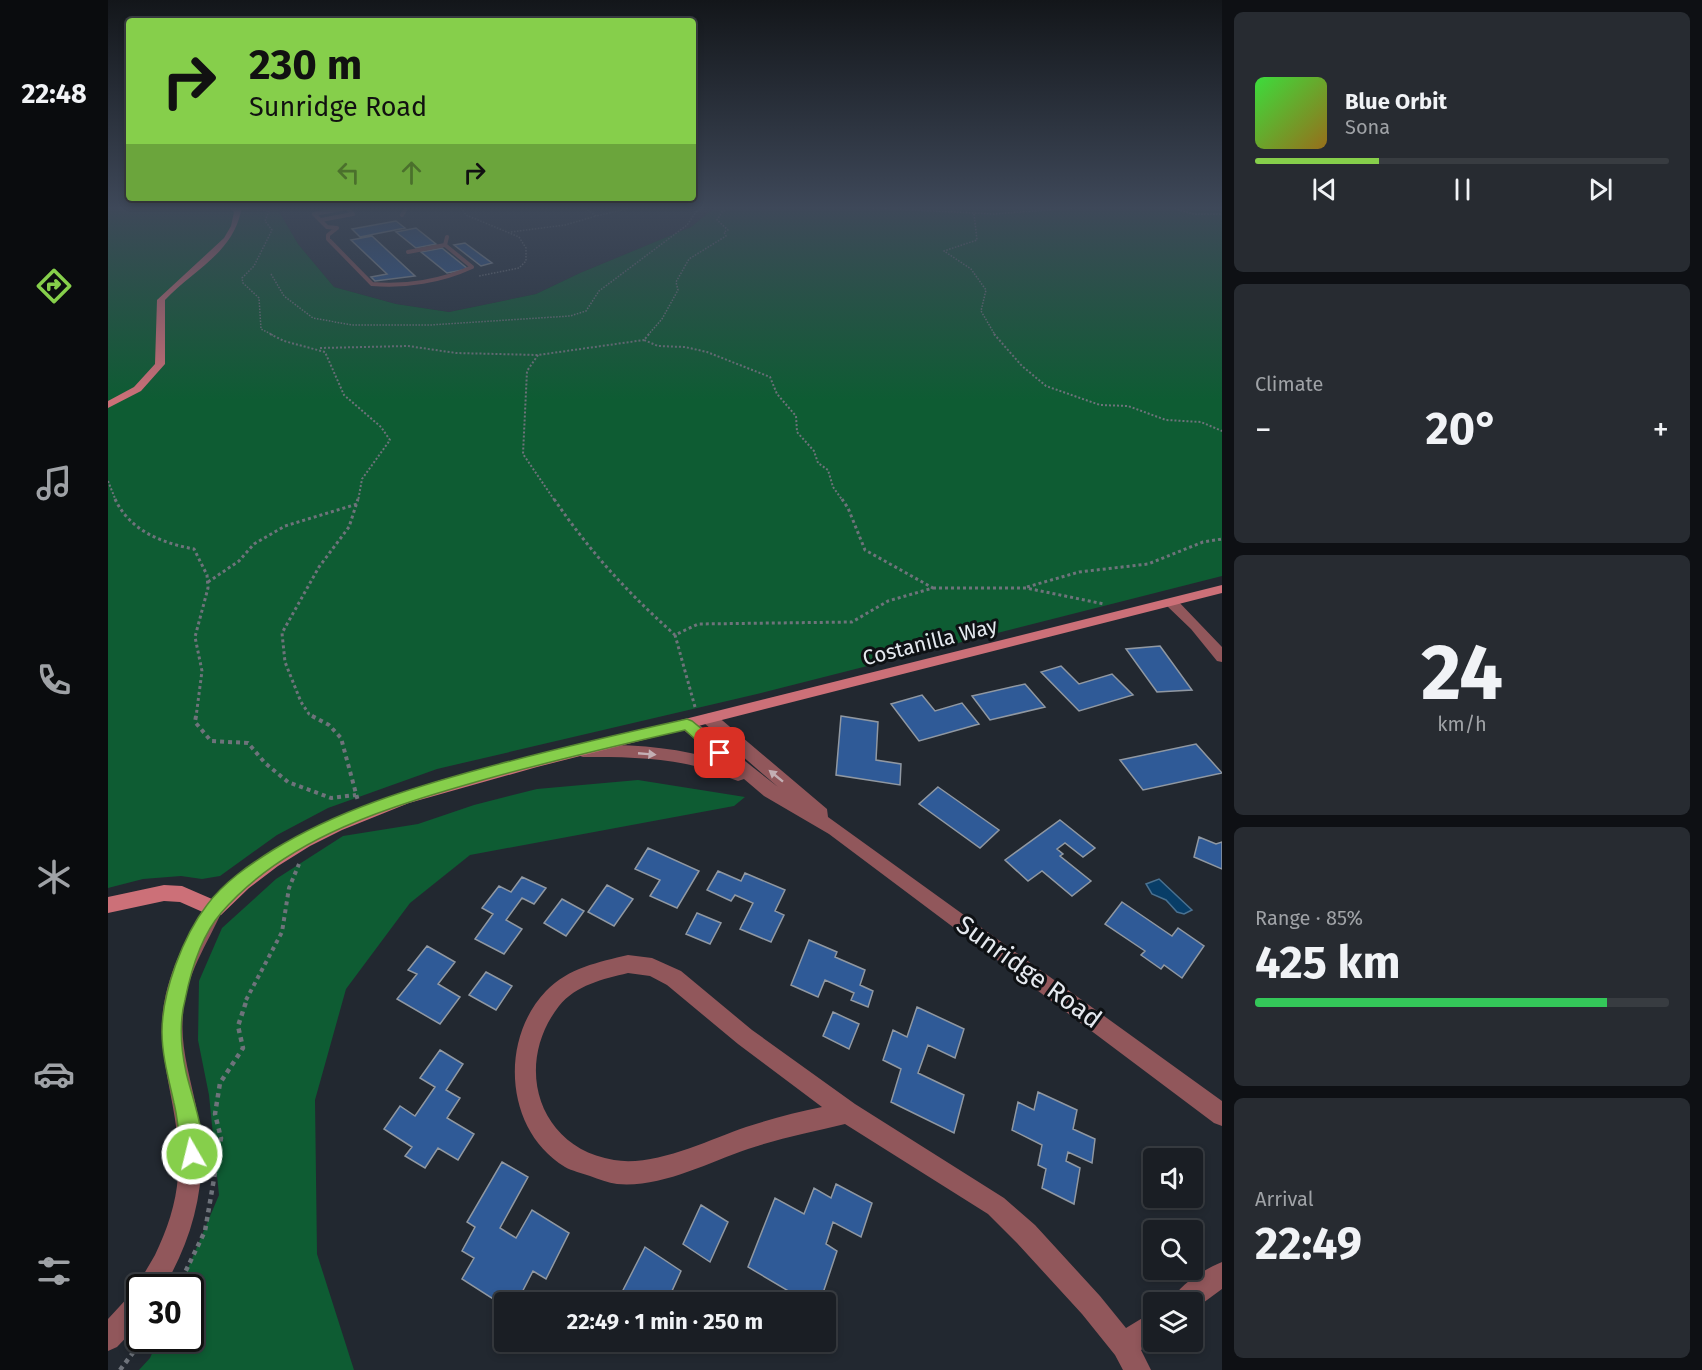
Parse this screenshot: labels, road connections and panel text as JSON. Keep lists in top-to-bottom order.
{
  "streets": {
    "street": ["Costanilla Way", "Sunridge Road"]
  },
  "crossings": [
    ["Costanilla Way", "Sunridge Road"]
  ],
  "page": {
    "tabs": "22:48",
    "turn": ["230 m", "Sunridge Road"],
    "song": ["Blue Orbit", "Sona"],
    "tile": [
      "Climate",
      ["24", "km/h"],
      ["Range · 85%", "425 km"],
      ["Arrival", "22:49"]
    ],
    "heat": ["−", "20°", "+"],
    "limit": "30",
    "trip": "22:49 · 1 min · 250 m"
  }
}
